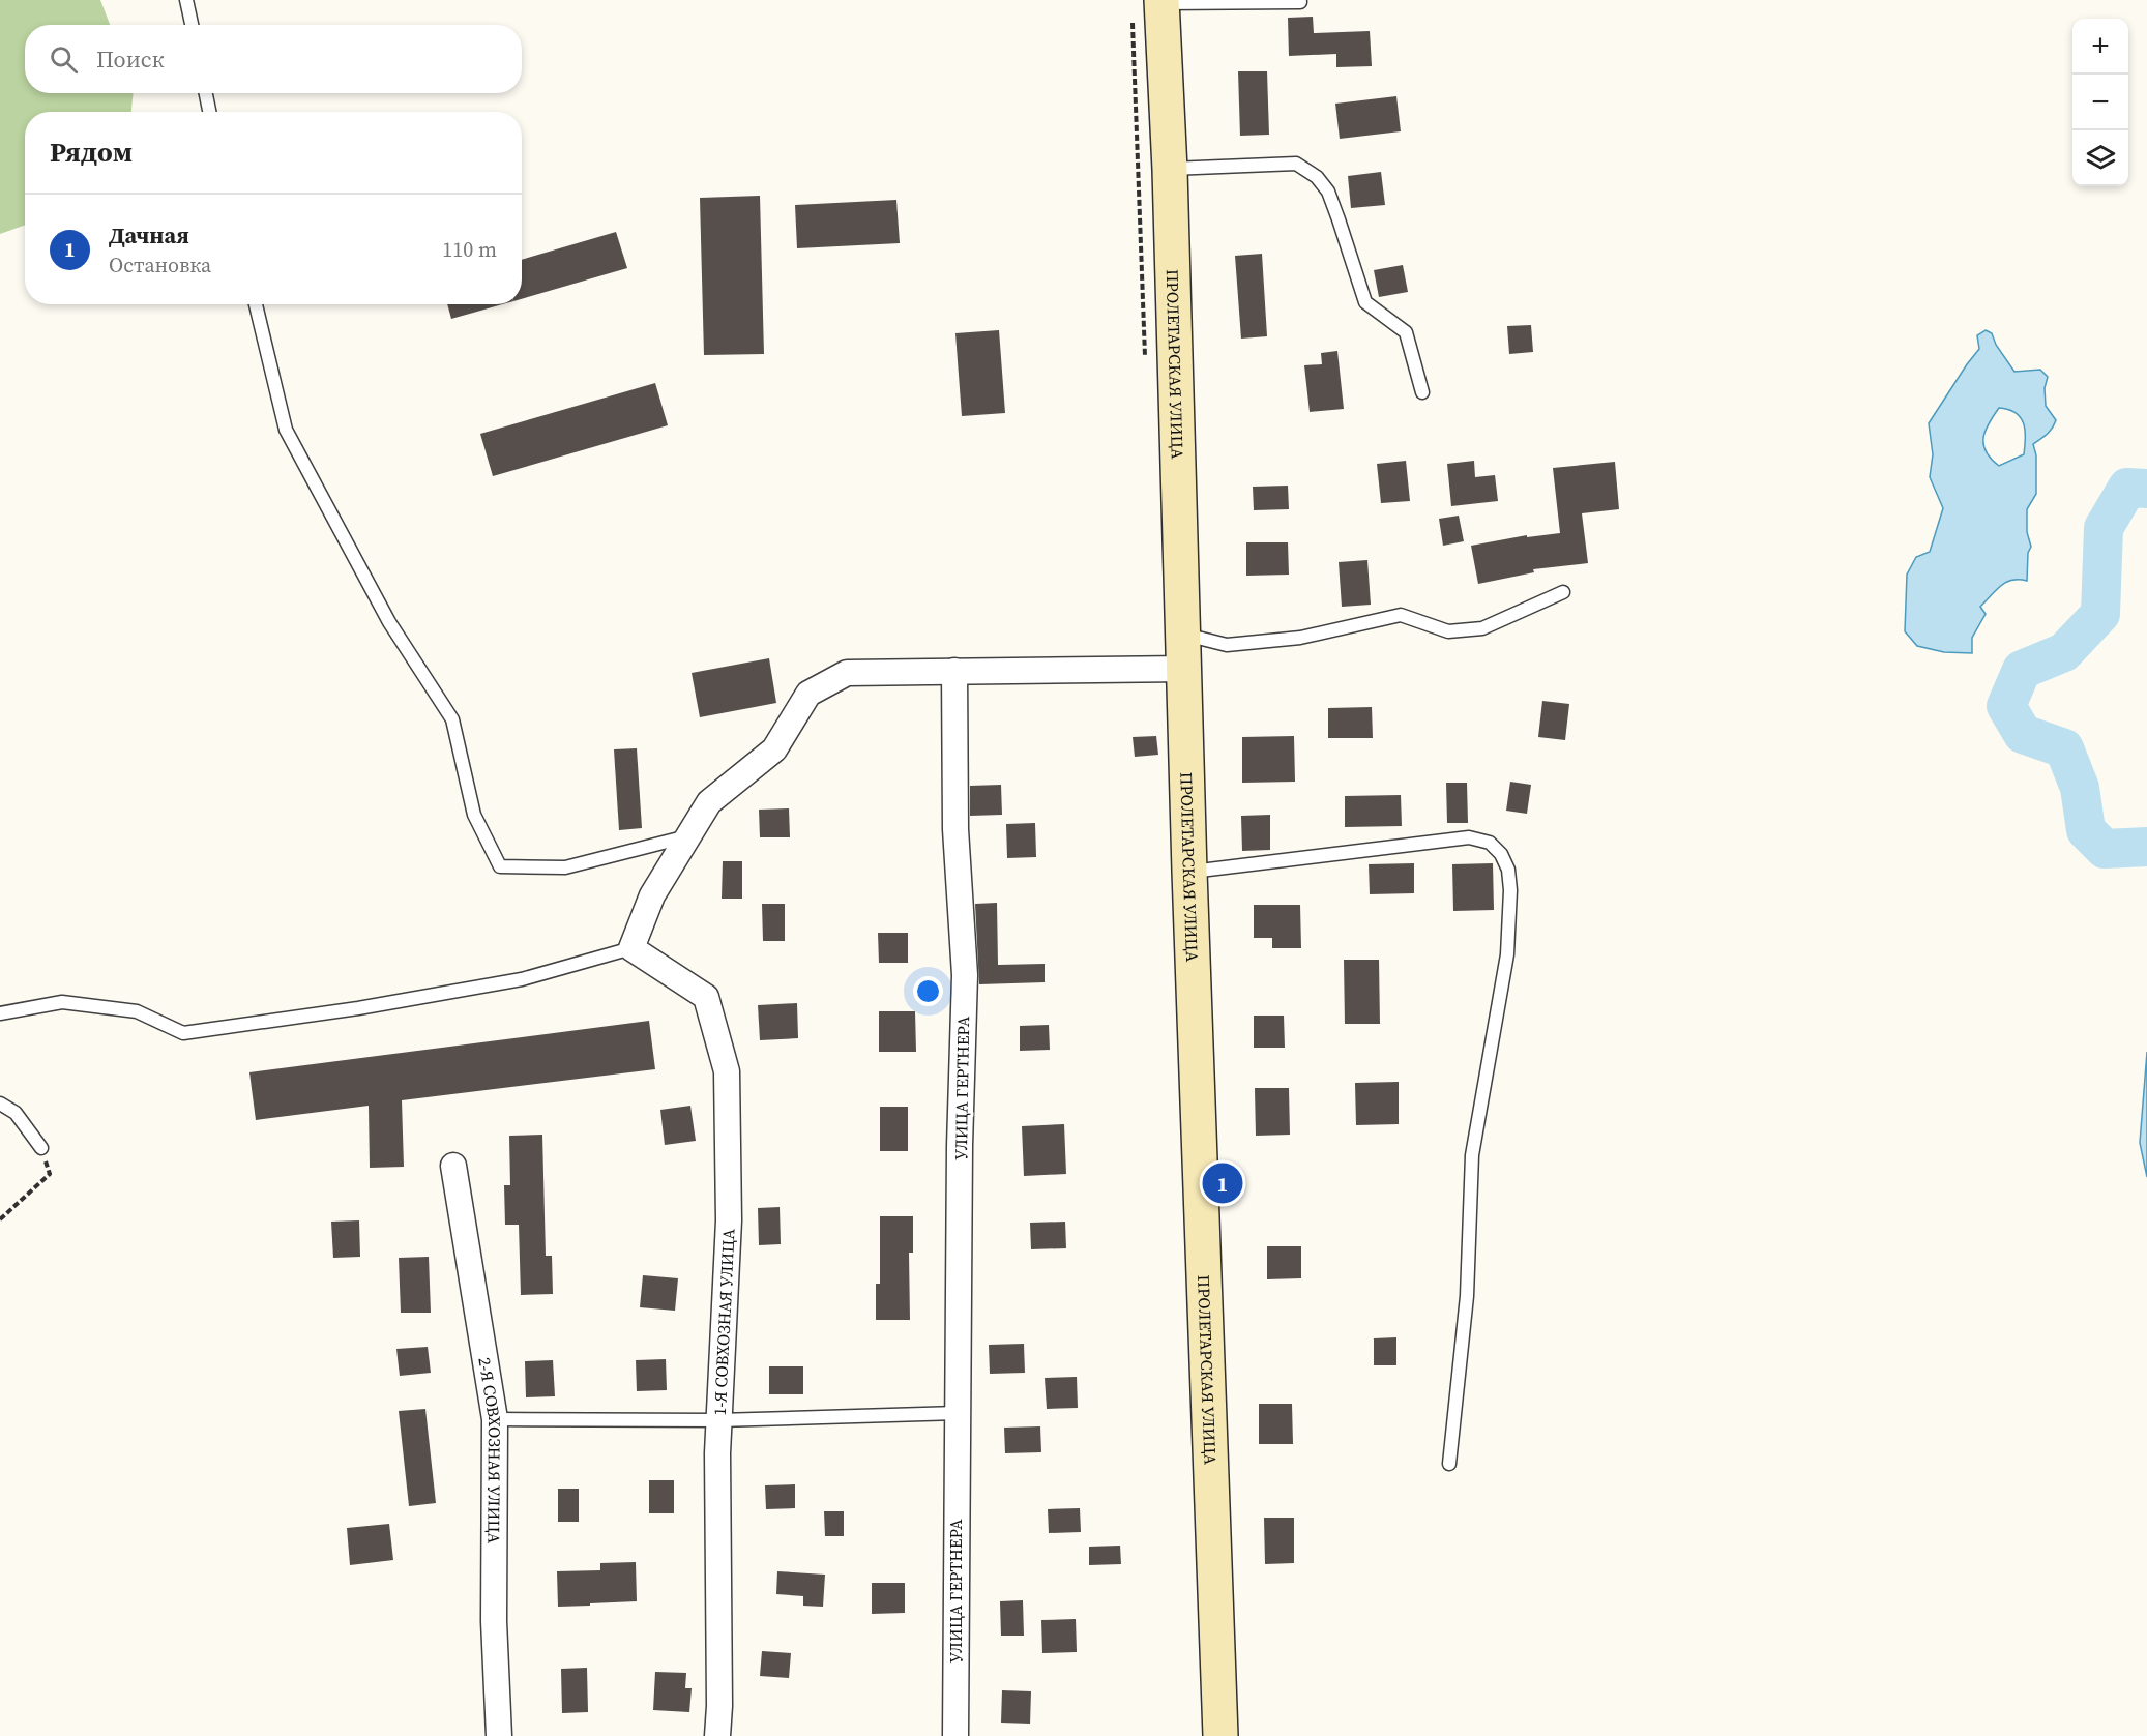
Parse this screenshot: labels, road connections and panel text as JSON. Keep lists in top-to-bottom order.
{
  "streets": {
    "main road": ["ПРОЛЕТАРСКАЯ УЛИЦА"],
    "street": ["УЛИЦА ГЕРТНЕРА", "1-Я СОВХОЗНАЯ УЛИЦА", "2-Я СОВХОЗНАЯ УЛИЦА"]
  },
  "page": {
    "map_buttons": ["+", "−"],
    "search": "Поиск",
    "heading": "Рядом",
    "list": [
      {
        "mark": "1",
        "name": "Дачная",
        "note": "Остановка",
        "value": "110 m"
      }
    ],
    "pins": "1"
  }
}
